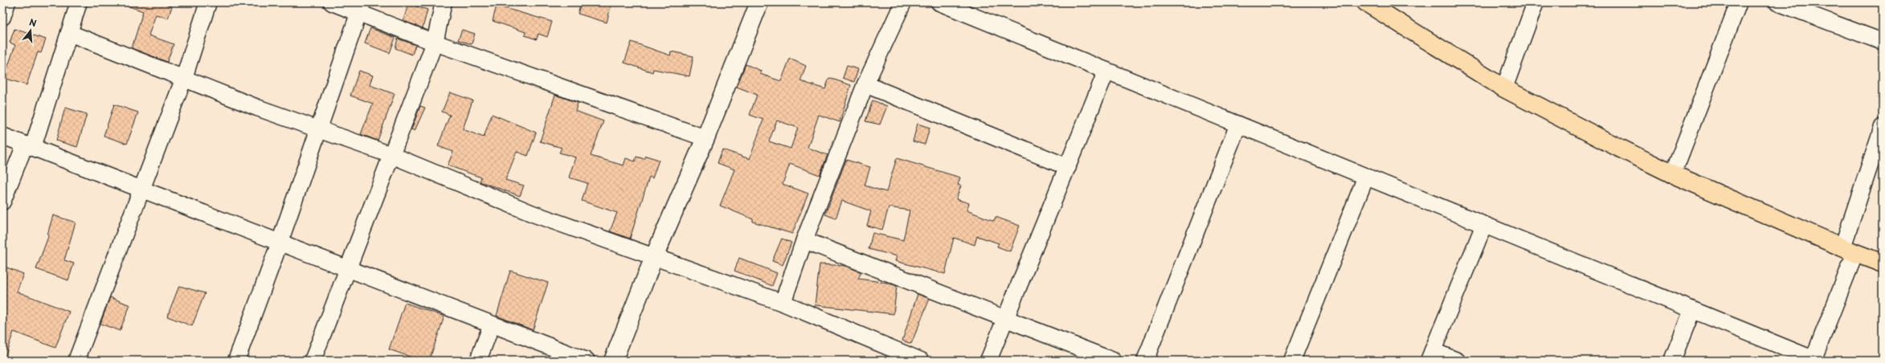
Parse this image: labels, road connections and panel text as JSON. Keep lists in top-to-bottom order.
{
  "north": "top"
}
